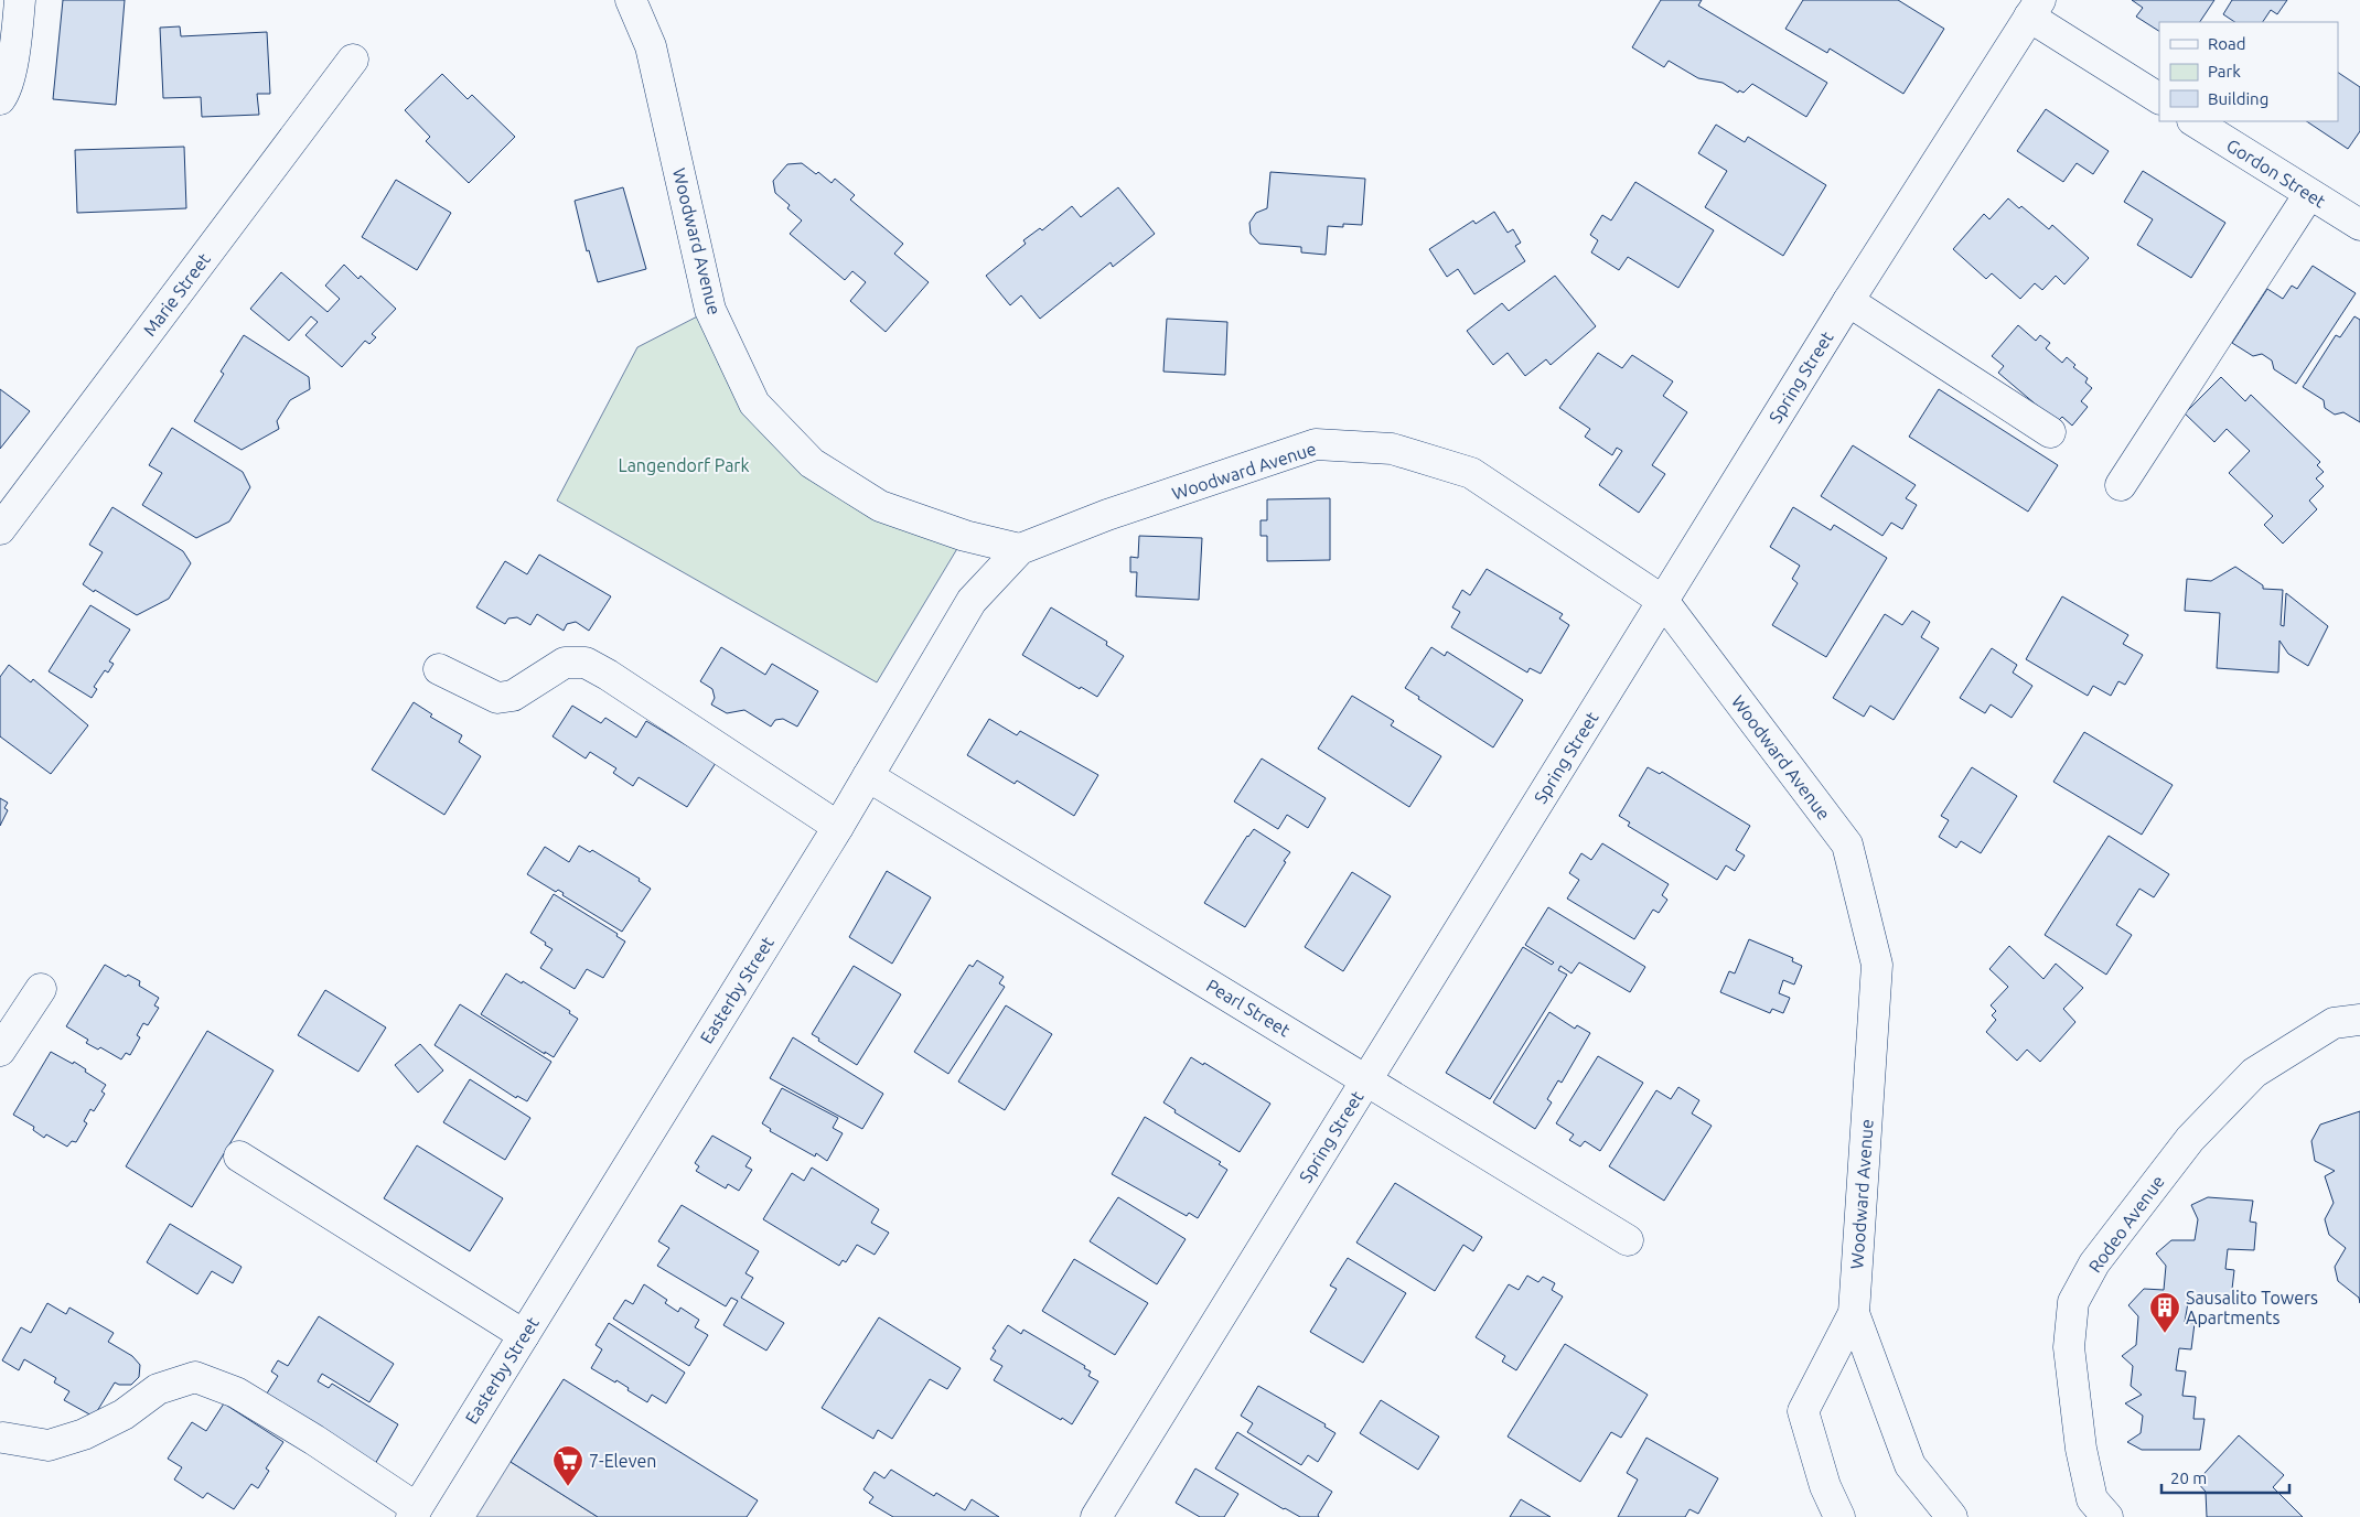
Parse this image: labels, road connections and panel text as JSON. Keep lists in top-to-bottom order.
{
  "streets": {
    "street": [
      "Gordon Street",
      "Woodward Avenue",
      "Marie Street",
      "Spring Street",
      "Easterby Street",
      "Pearl Street",
      "Rodeo Avenue"
    ]
  },
  "crossings": [
    ["Woodward Avenue", "Spring Street"],
    ["Woodward Avenue", "Easterby Street"],
    ["Spring Street", "Pearl Street"],
    ["Easterby Street", "Pearl Street"]
  ],
  "parks": ["Langendorf Park"],
  "places": {
    "building": ["Sausalito Towers Apartments"],
    "supermarket": ["7-Eleven"]
  },
  "legend": ["Road", "Park", "Building"],
  "scale_bar": "20 m"
}
